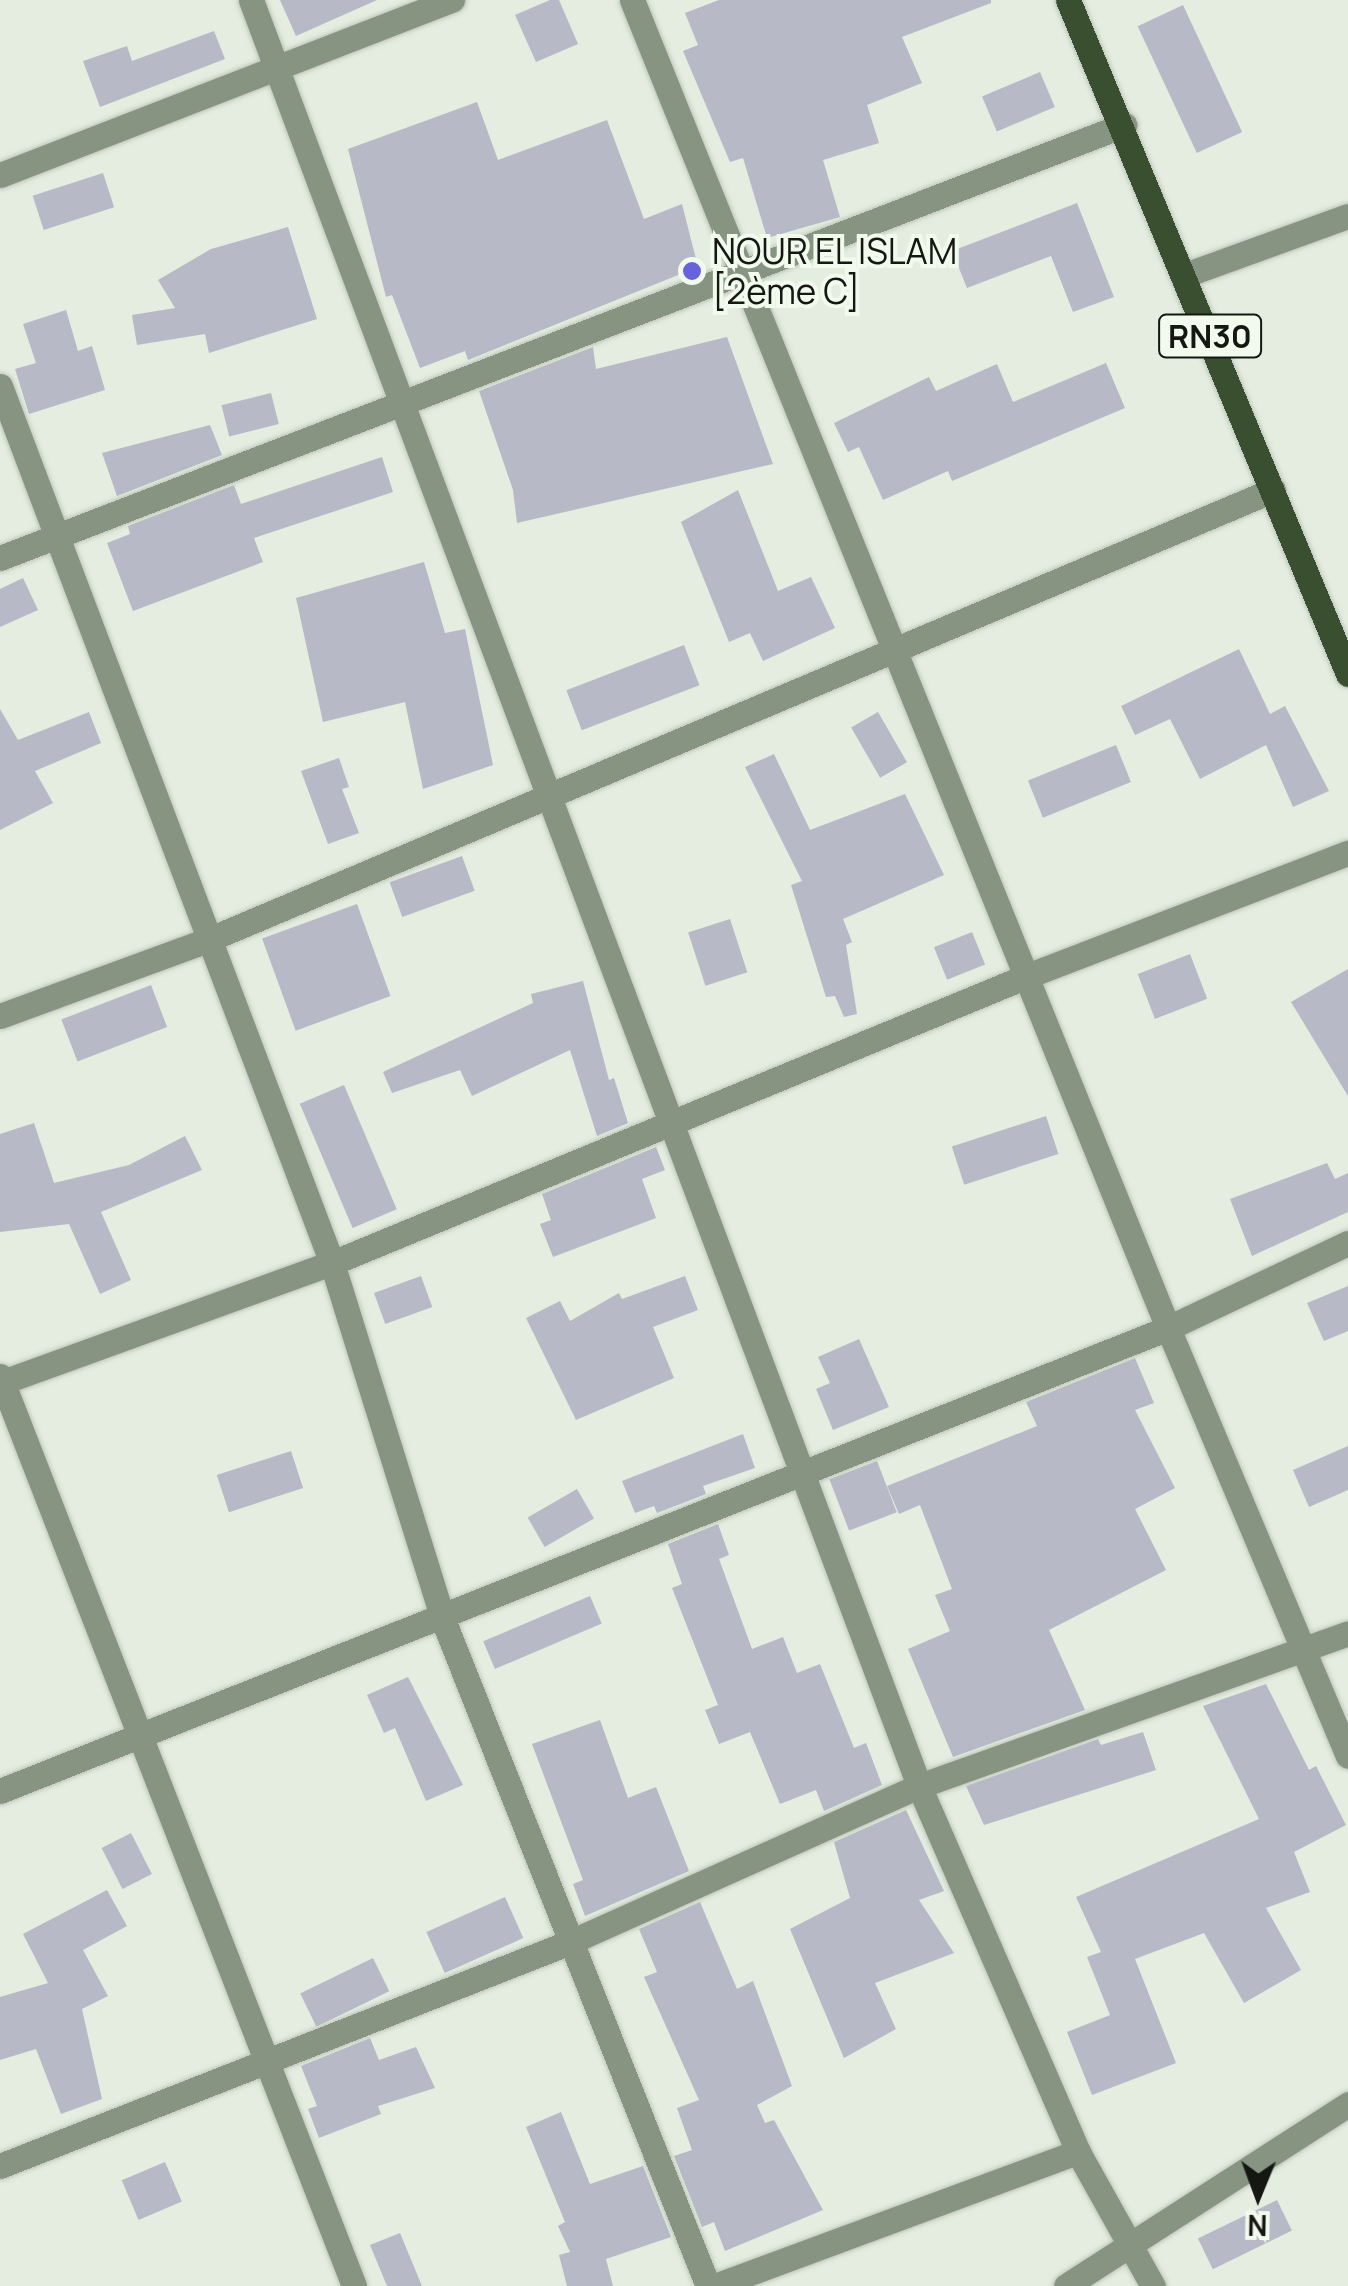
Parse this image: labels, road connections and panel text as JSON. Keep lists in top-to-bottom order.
{
  "streets": {
    "main road": ["RN30"]
  },
  "places": ["NOUR EL ISLAM [2ème C]"],
  "north": "bottom"
}
